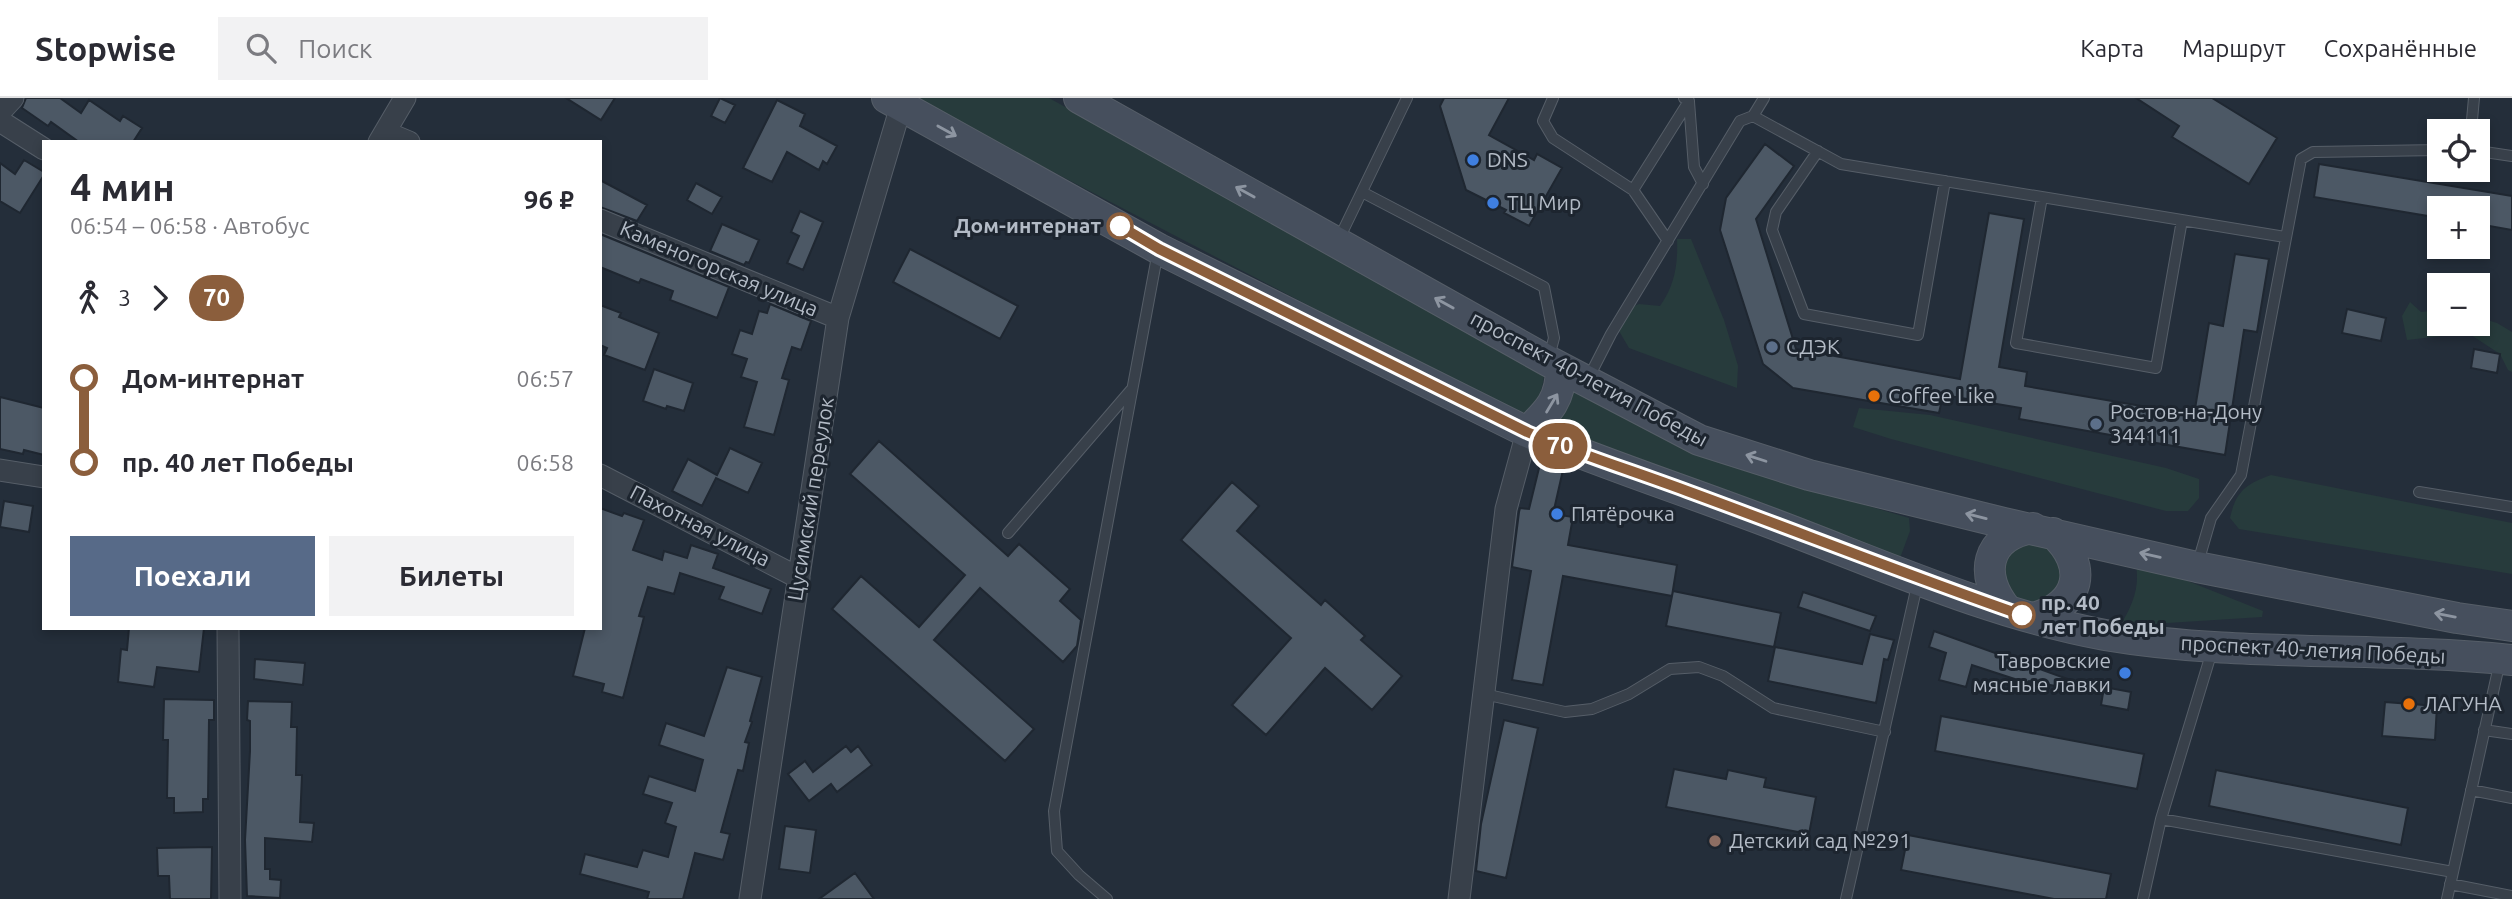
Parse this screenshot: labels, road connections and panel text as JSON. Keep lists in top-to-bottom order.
{
  "streets": {
    "main road": ["проспект 40-летия Победы"],
    "street": ["Каменогорская улица", "Цусимский переулок", "Пахотная улица"]
  },
  "crossings": [
    ["Каменогорская улица", "Цусимский переулок"],
    ["проспект 40-летия Победы", "Цусимский переулок"],
    ["Цусимский переулок", "Пахотная улица"]
  ],
  "places": [
    "DNS",
    "ТЦ Мир",
    "Дом-интернат",
    "СДЭК",
    "Coffee Like",
    "Ростов-на-Дону 344111",
    "Пятёрочка",
    "пр. 40 лет Победы",
    "Тавровские мясные лавки",
    "ЛАГУНА",
    "Детский сад №291"
  ],
  "lines": ["bus line 70"],
  "page": {
    "header": "Stopwise",
    "search": "Поиск",
    "nav": ["Карта", "Маршрут", "Сохранённые"],
    "on_map": "70",
    "map_buttons": ["+", "−"],
    "heading": ["4 мин", "06:54 – 06:58 · Автобус", "96 ₽"],
    "legs": ["3", "70"],
    "list": [
      {
        "name": "Дом-интернат",
        "value": "06:57"
      },
      {
        "name": "пр. 40 лет Победы",
        "value": "06:58"
      }
    ],
    "buttons": ["Поехали", "Билеты"]
  }
}
